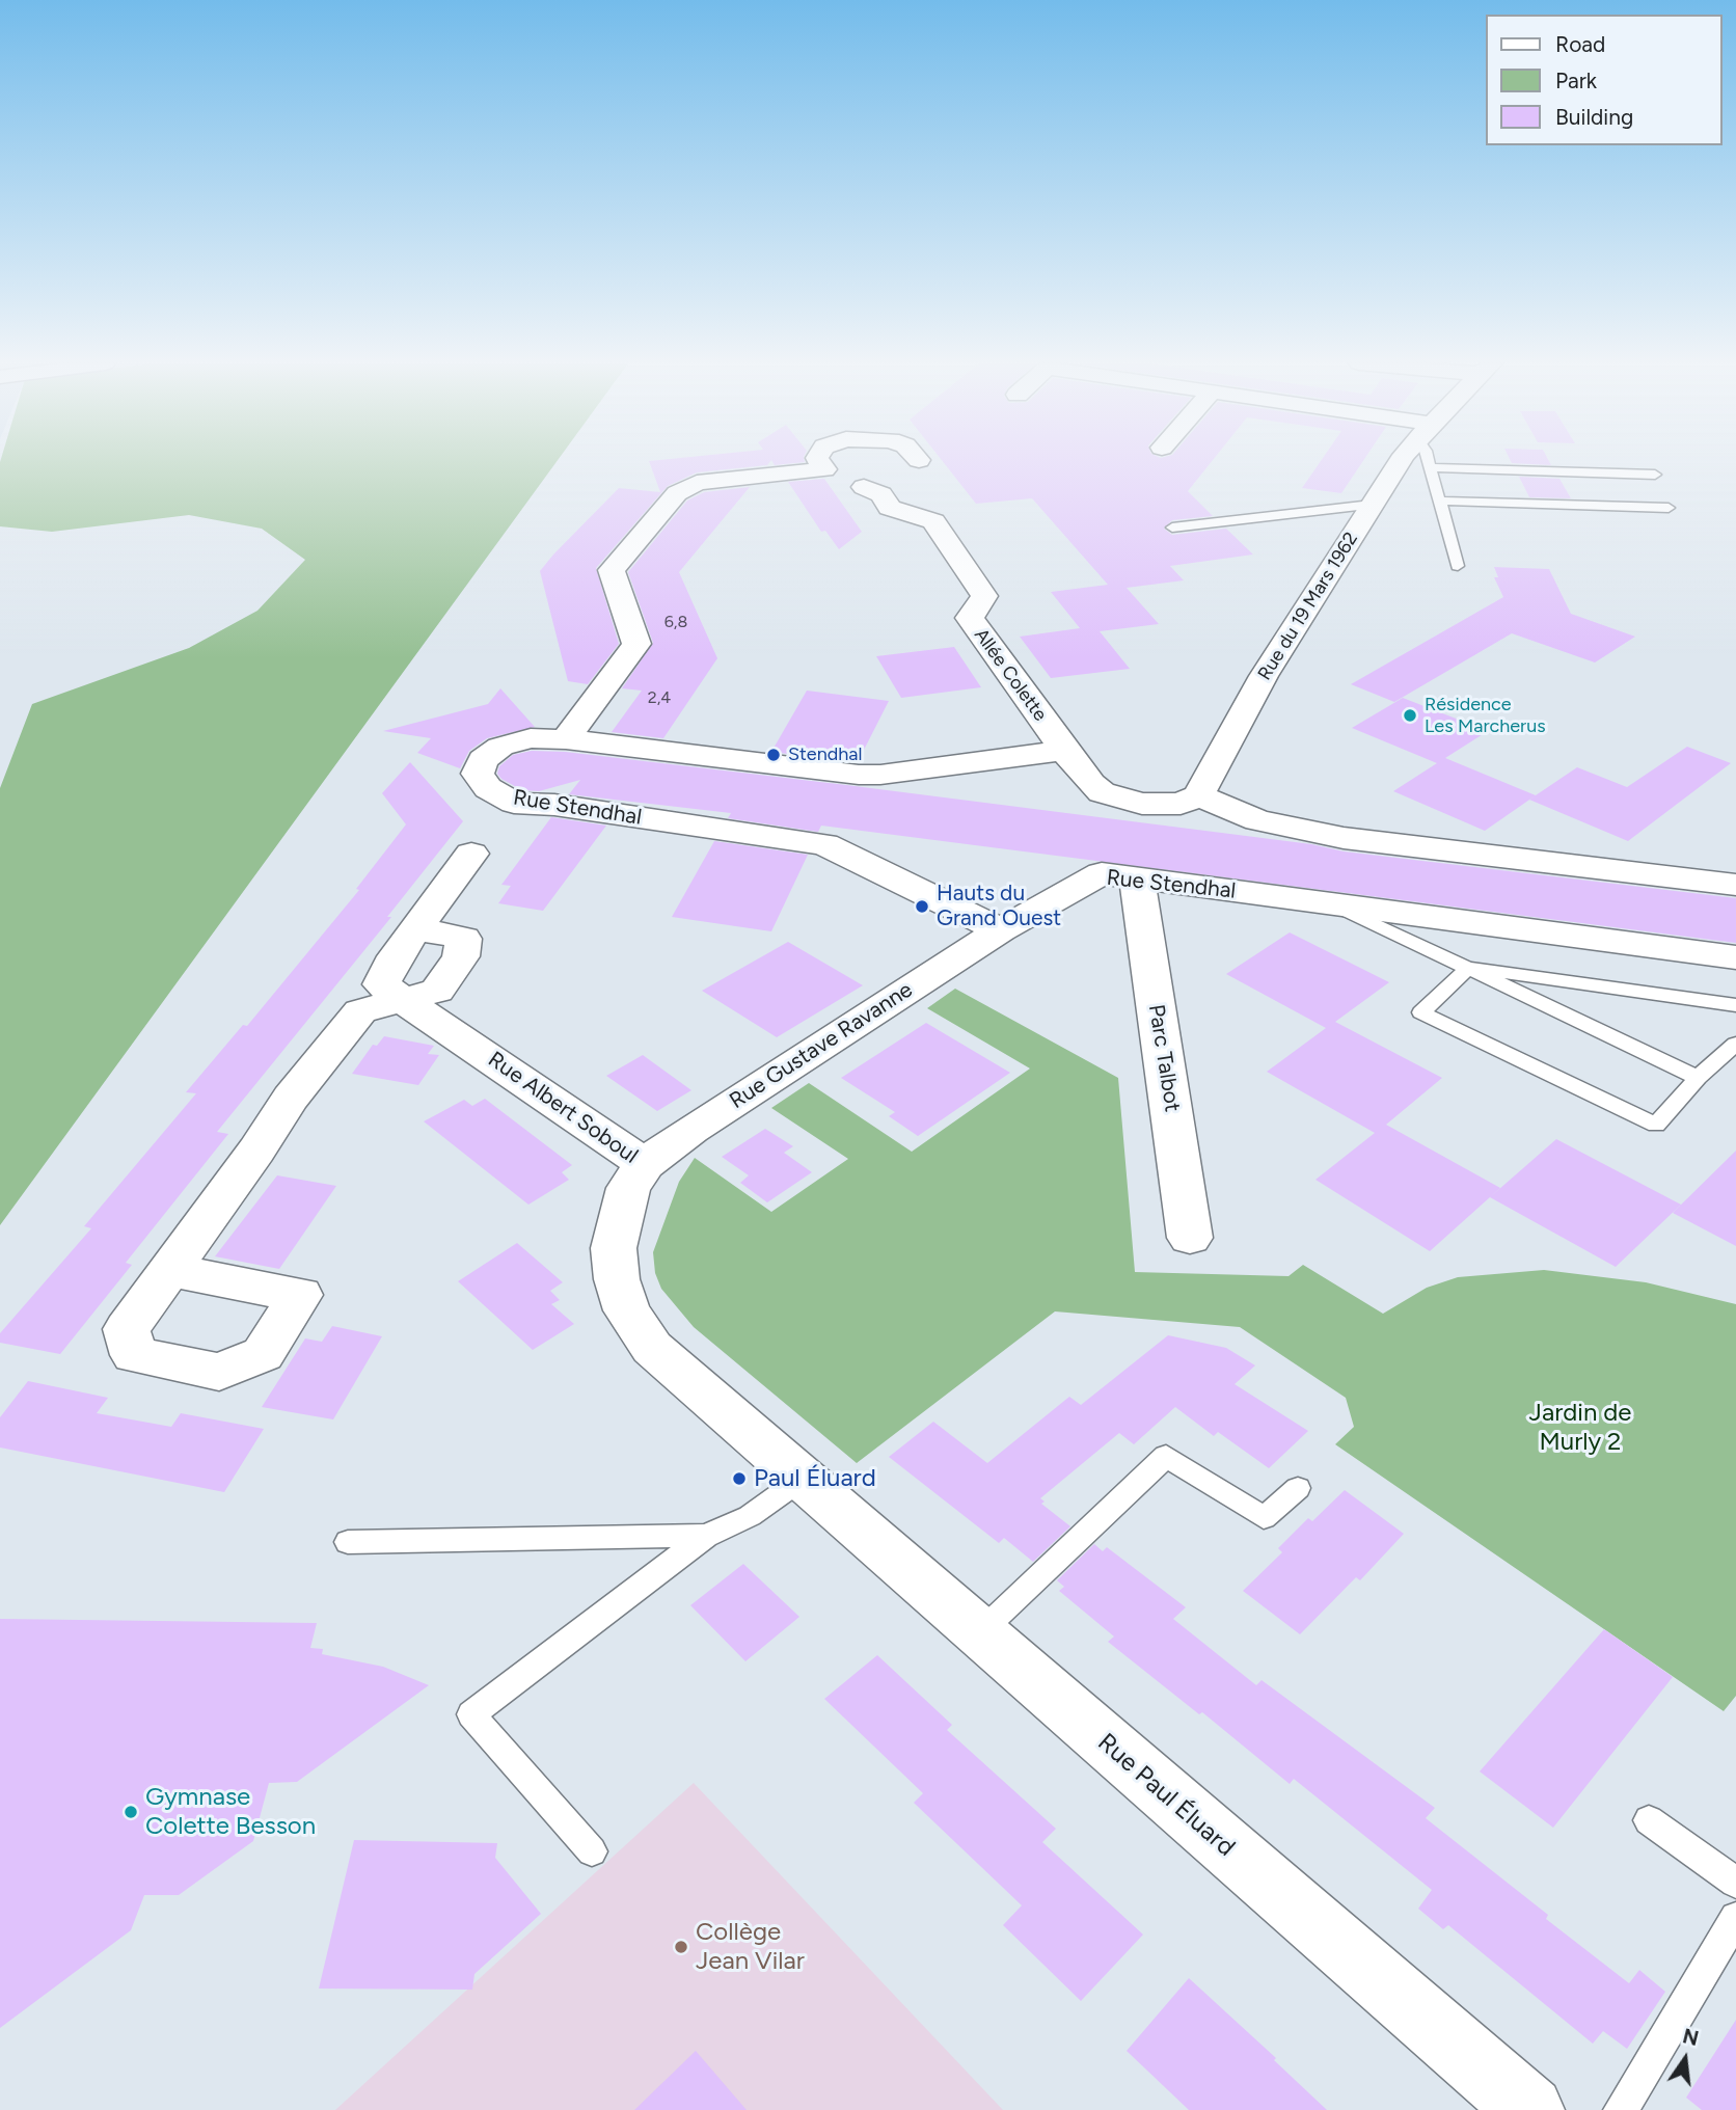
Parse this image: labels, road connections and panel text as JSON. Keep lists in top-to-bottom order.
{
  "streets": {
    "street": [
      "Rue du 19 Mars 1962",
      "Allée Colette",
      "Rue Stendhal",
      "Rue Gustave Ravanne",
      "Parc Talbot",
      "Rue Albert Soboul",
      "Rue Paul Éluard"
    ]
  },
  "crossings": [
    ["Allée Colette", "Rue Stendhal"],
    ["Rue Stendhal", "Rue Gustave Ravanne"],
    ["Rue Stendhal", "Parc Talbot"],
    ["Rue Gustave Ravanne", "Rue Albert Soboul"],
    ["Rue Albert Soboul", "Rue Paul Éluard"]
  ],
  "parks": ["Jardin de Murly 2"],
  "places": [
    "Résidence Les Marcherus",
    "Stendhal",
    "Hauts du Grand Ouest",
    "Paul Éluard",
    "Gymnase Colette Besson",
    "Collège Jean Vilar"
  ],
  "house_numbers": ["6,8", "2,4"],
  "legend": ["Road", "Park", "Building"],
  "north": "top"
}
